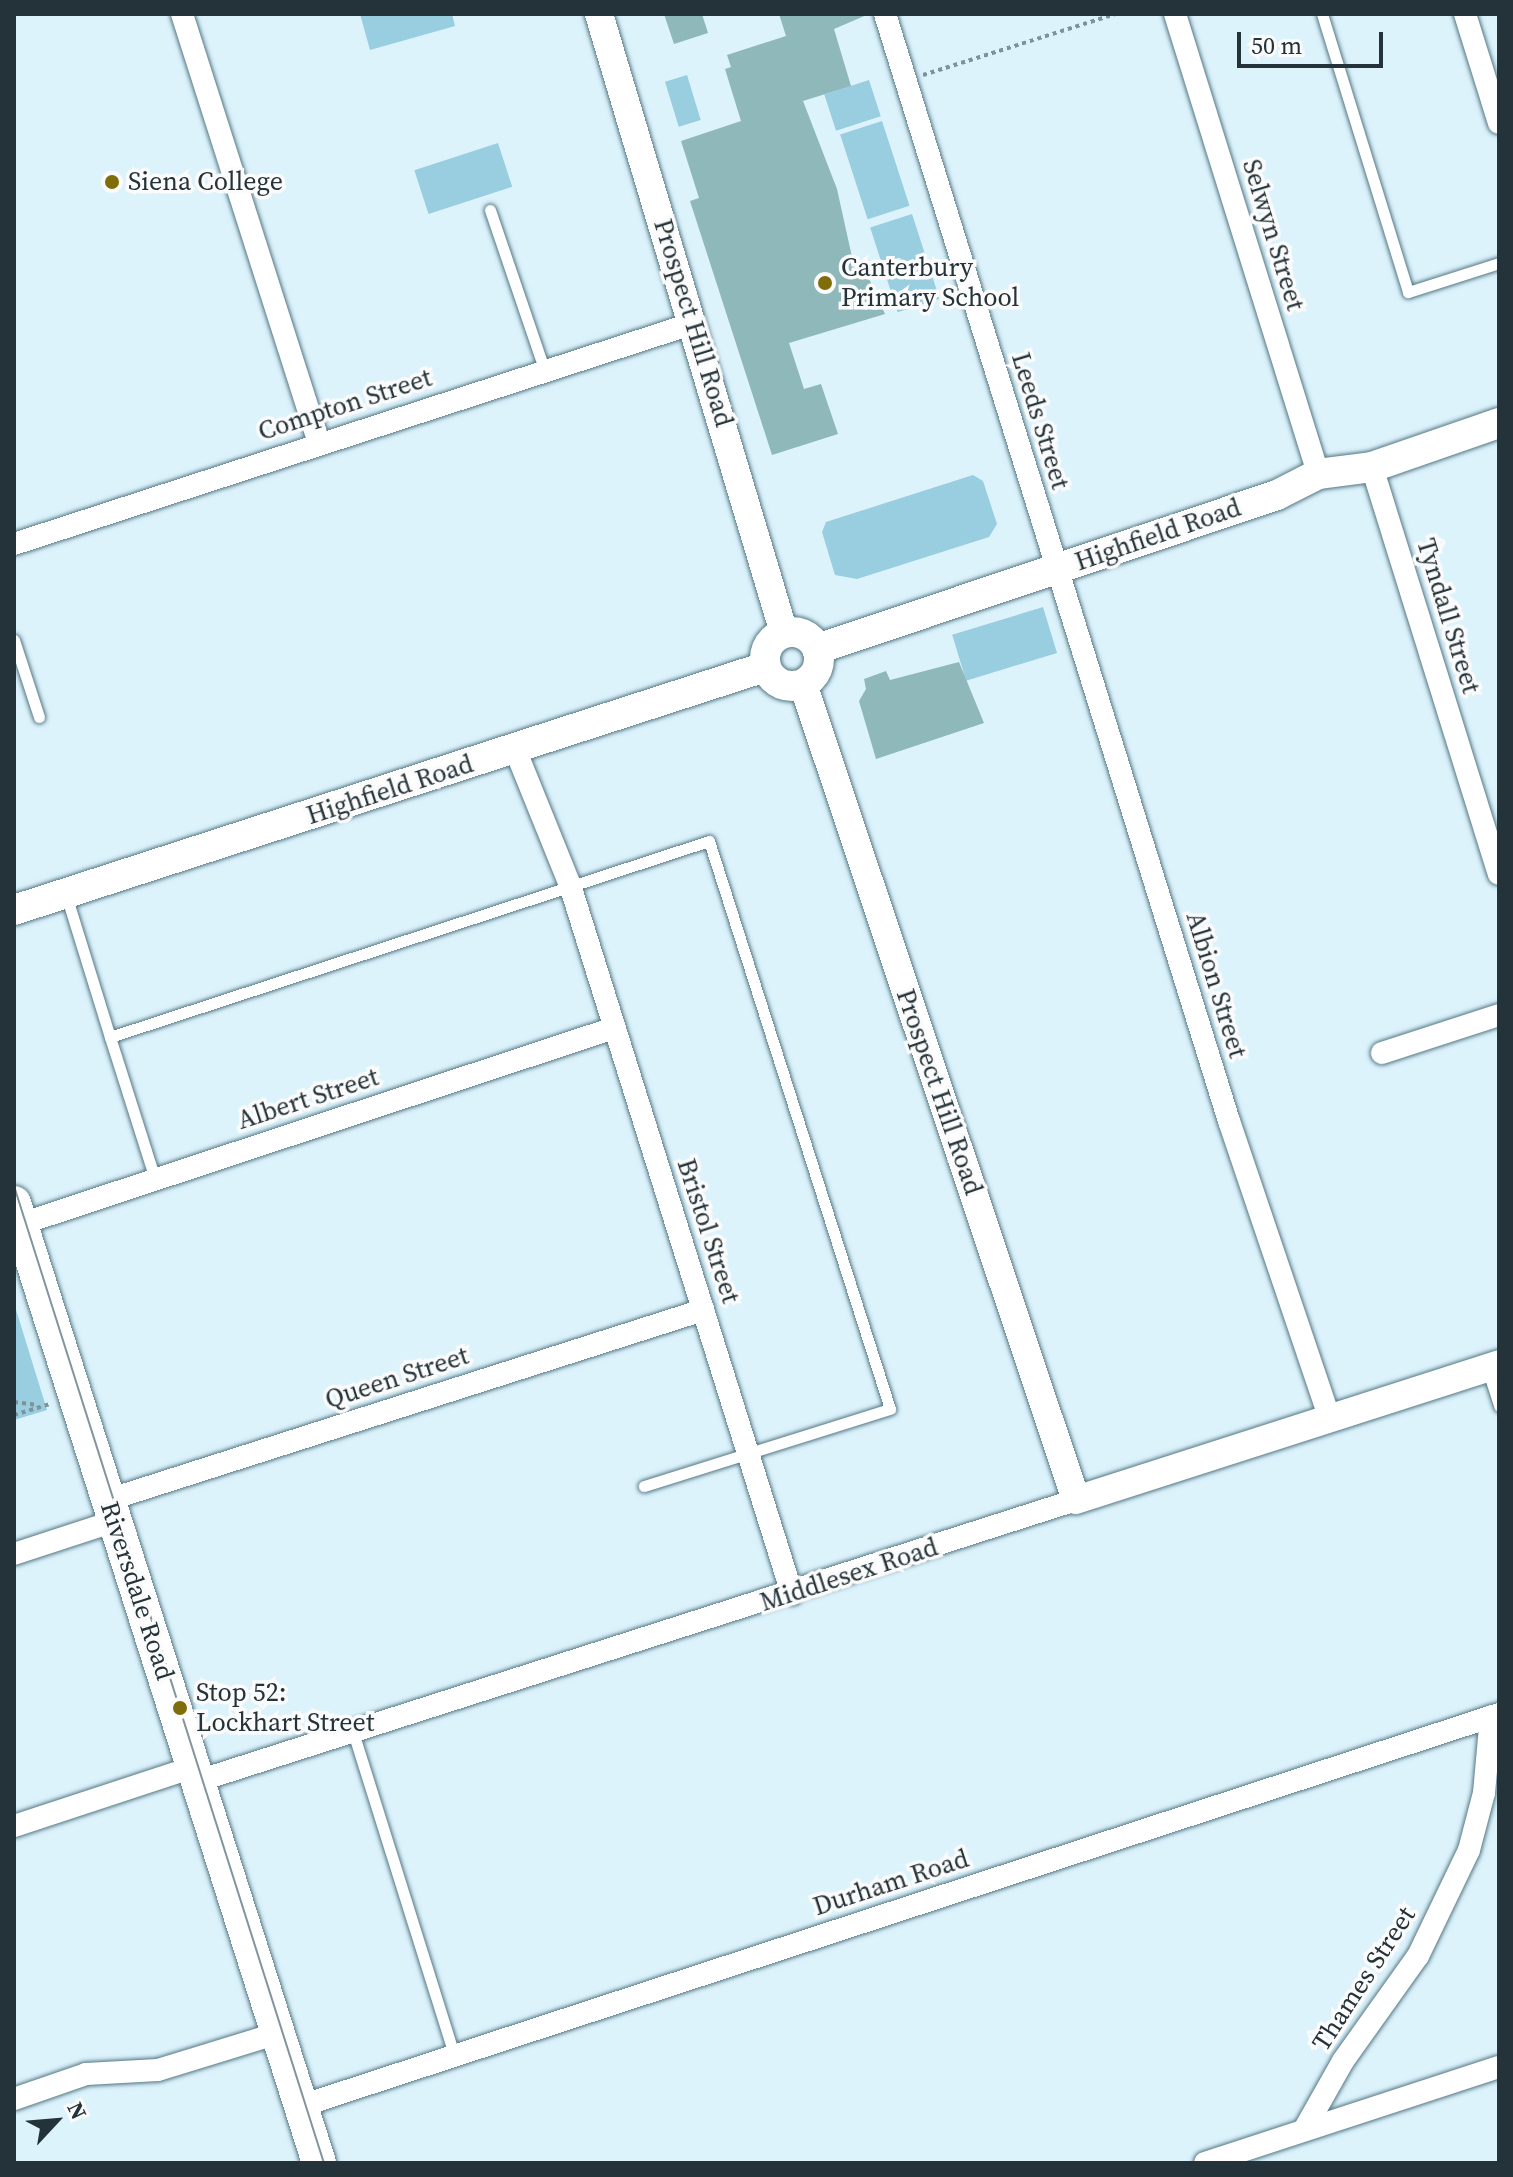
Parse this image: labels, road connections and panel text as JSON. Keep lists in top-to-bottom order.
{
  "streets": {
    "main road": ["Highfield Road", "Riversdale Road"],
    "street": [
      "Selwyn Street",
      "Prospect Hill Road",
      "Compton Street",
      "Leeds Street",
      "Tyndall Street",
      "Albion Street",
      "Albert Street",
      "Bristol Street",
      "Queen Street",
      "Middlesex Road",
      "Durham Road",
      "Thames Street"
    ]
  },
  "crossings": [
    ["Selwyn Street", "Highfield Road"],
    ["Prospect Hill Road", "Compton Street"],
    ["Prospect Hill Road", "Highfield Road"],
    ["Prospect Hill Road", "Middlesex Road"],
    ["Leeds Street", "Highfield Road"],
    ["Leeds Street", "Albion Street"],
    ["Highfield Road", "Tyndall Street"],
    ["Highfield Road", "Albion Street"],
    ["Highfield Road", "Bristol Street"],
    ["Albion Street", "Middlesex Road"],
    ["Albert Street", "Bristol Street"],
    ["Albert Street", "Riversdale Road"],
    ["Bristol Street", "Queen Street"],
    ["Bristol Street", "Middlesex Road"],
    ["Queen Street", "Riversdale Road"],
    ["Middlesex Road", "Riversdale Road"],
    ["Riversdale Road", "Durham Road"],
    ["Durham Road", "Thames Street"]
  ],
  "places": ["Siena College", "Canterbury Primary School", "Stop 52: Lockhart Street"],
  "scale_bar": "50 m",
  "north": "top right"
}
